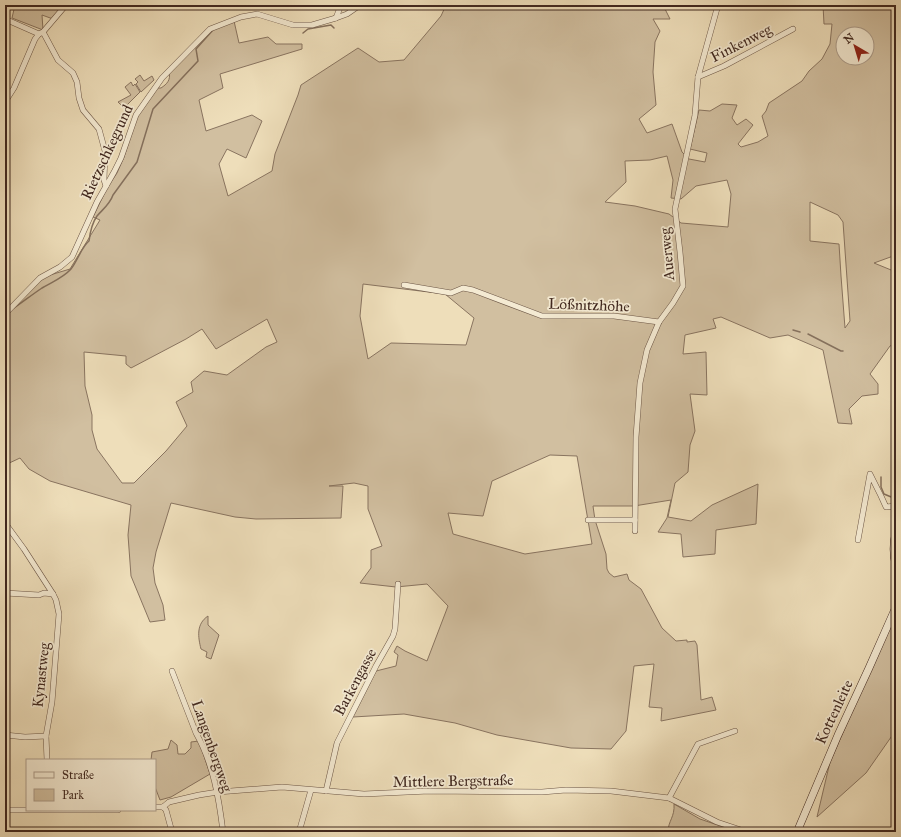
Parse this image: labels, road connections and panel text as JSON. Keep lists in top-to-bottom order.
{
  "streets": {
    "street": [
      "Finkenweg",
      "Rietzschkegrund",
      "Auerweg",
      "Lößnitzhöhe",
      "Kynastweg",
      "Barkengasse",
      "Kottenleite",
      "Langenbergweg",
      "Mittlere Bergstraße"
    ]
  },
  "crossings": [
    ["Finkenweg", "Auerweg"],
    ["Auerweg", "Lößnitzhöhe"],
    ["Barkengasse", "Mittlere Bergstraße"],
    ["Langenbergweg", "Mittlere Bergstraße"]
  ],
  "legend": ["Straße", "Park"],
  "north": "top left"
}
